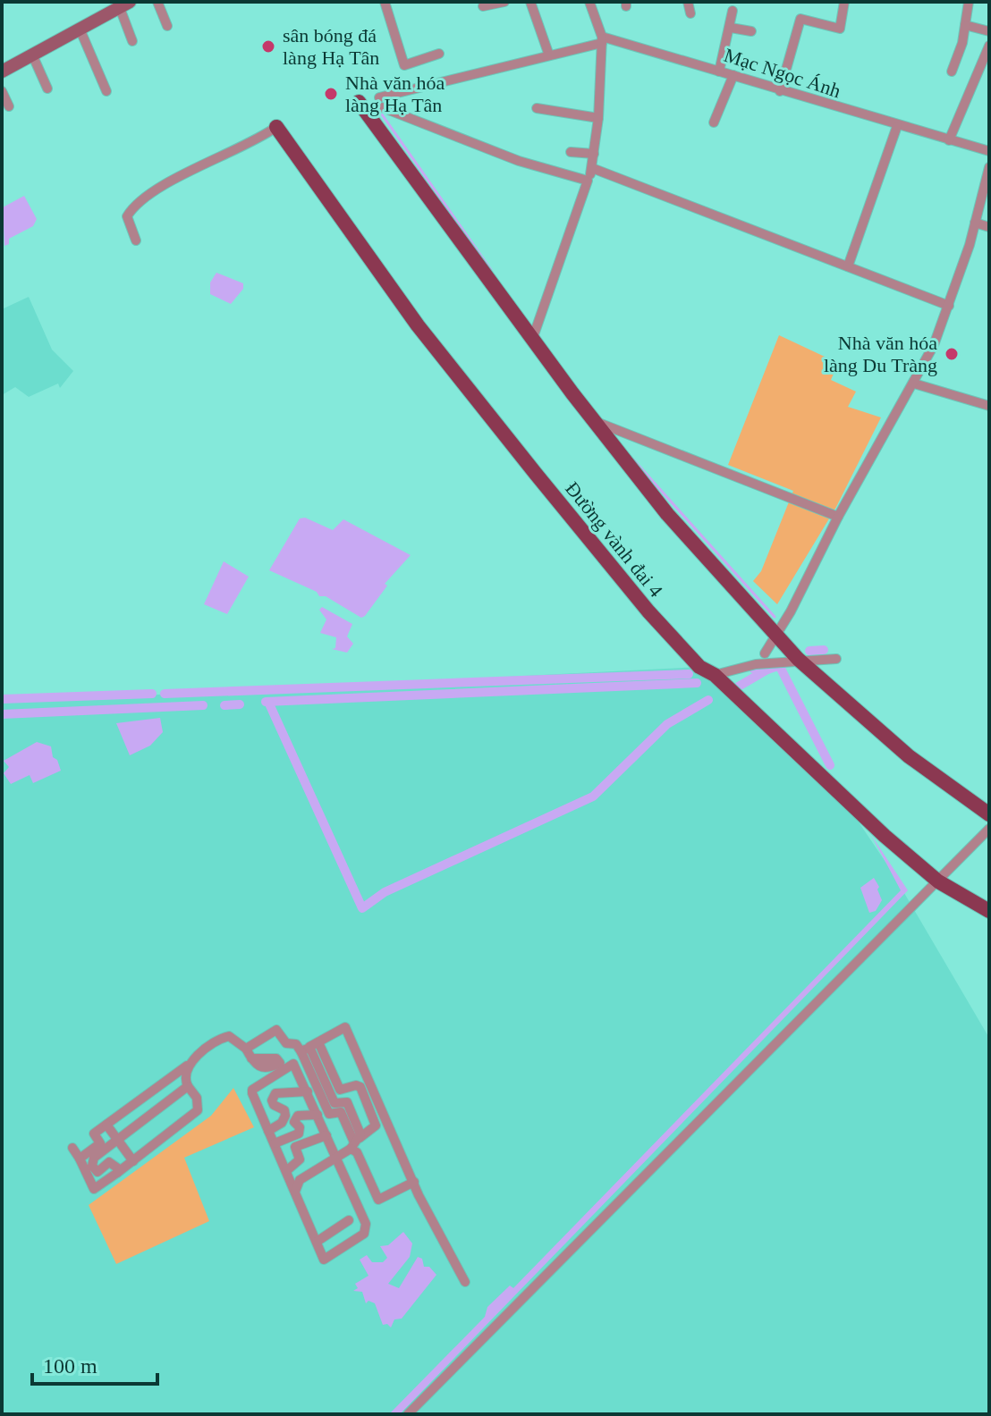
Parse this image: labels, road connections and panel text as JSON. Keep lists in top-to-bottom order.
{
  "streets": {
    "main road": ["Đường vành đai 4"],
    "street": ["Mạc Ngọc Ánh"]
  },
  "places": ["sân bóng đá làng Hạ Tân", "Nhà văn hóa làng Hạ Tân", "Nhà văn hóa làng Du Tràng"],
  "scale_bar": "100 m"
}
